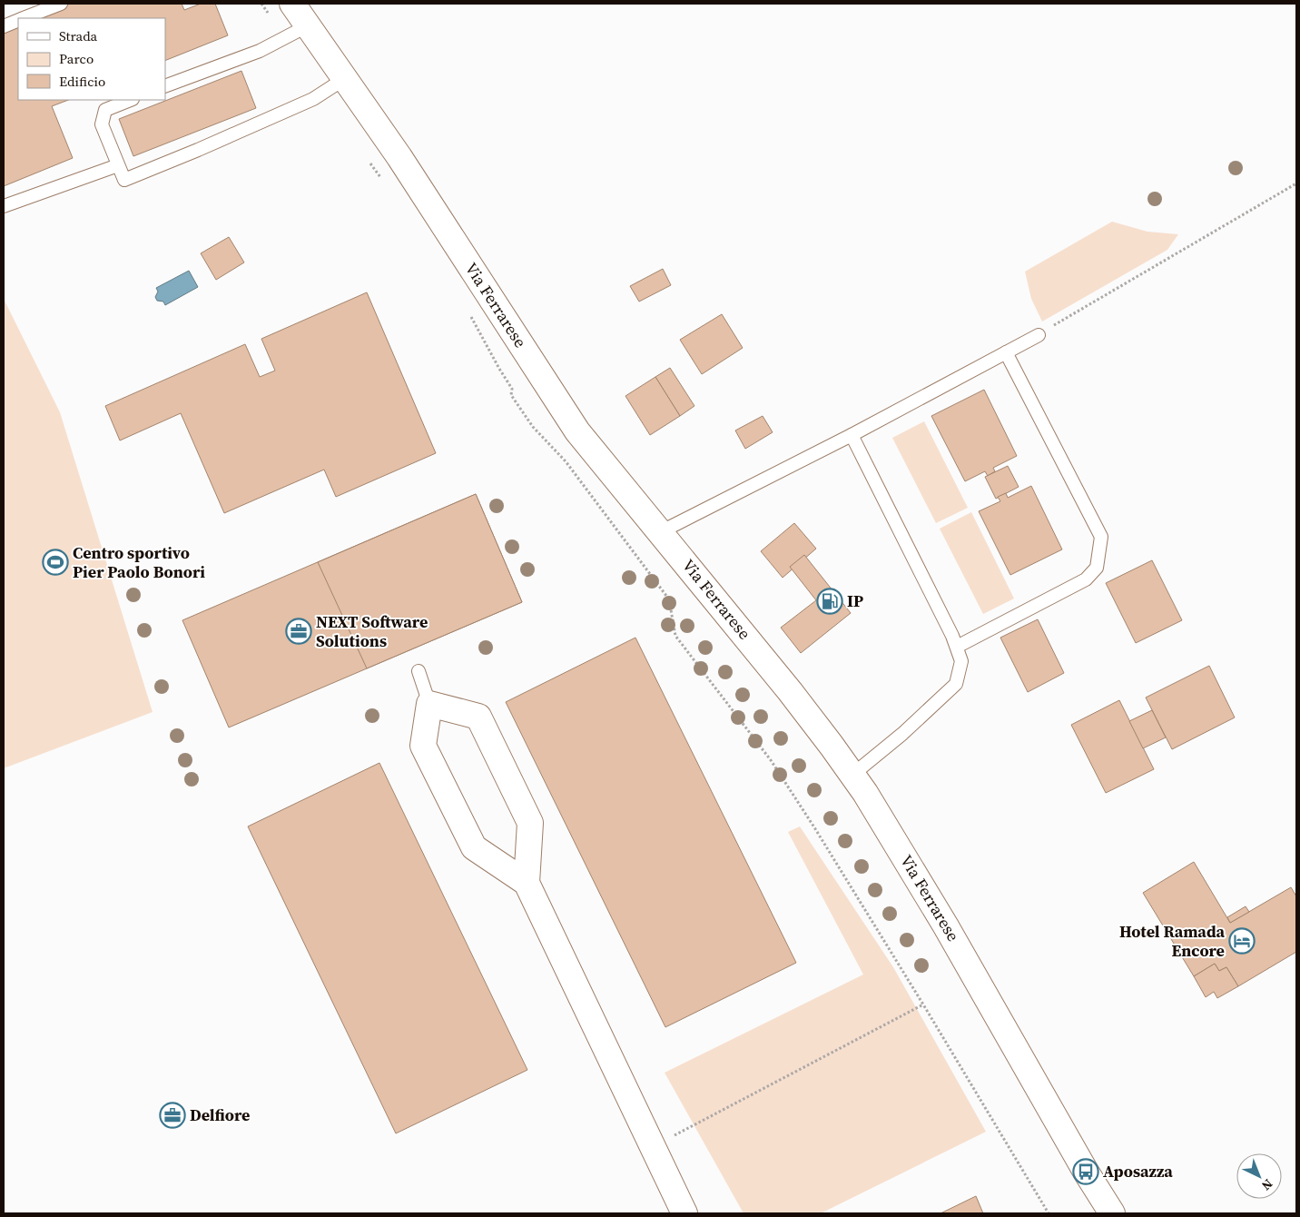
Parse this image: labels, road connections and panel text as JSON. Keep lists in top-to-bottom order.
{
  "streets": {
    "main road": ["Via Ferrarese"]
  },
  "places": {
    "sports": ["Centro sportivo Pier Paolo Bonori"],
    "fuel station": ["IP"],
    "office": ["NEXT Software Solutions", "Delfiore"],
    "hotel": ["Hotel Ramada Encore"],
    "bus stop": ["Aposazza"]
  },
  "legend": ["Strada", "Parco", "Edificio"],
  "north": "bottom right"
}
